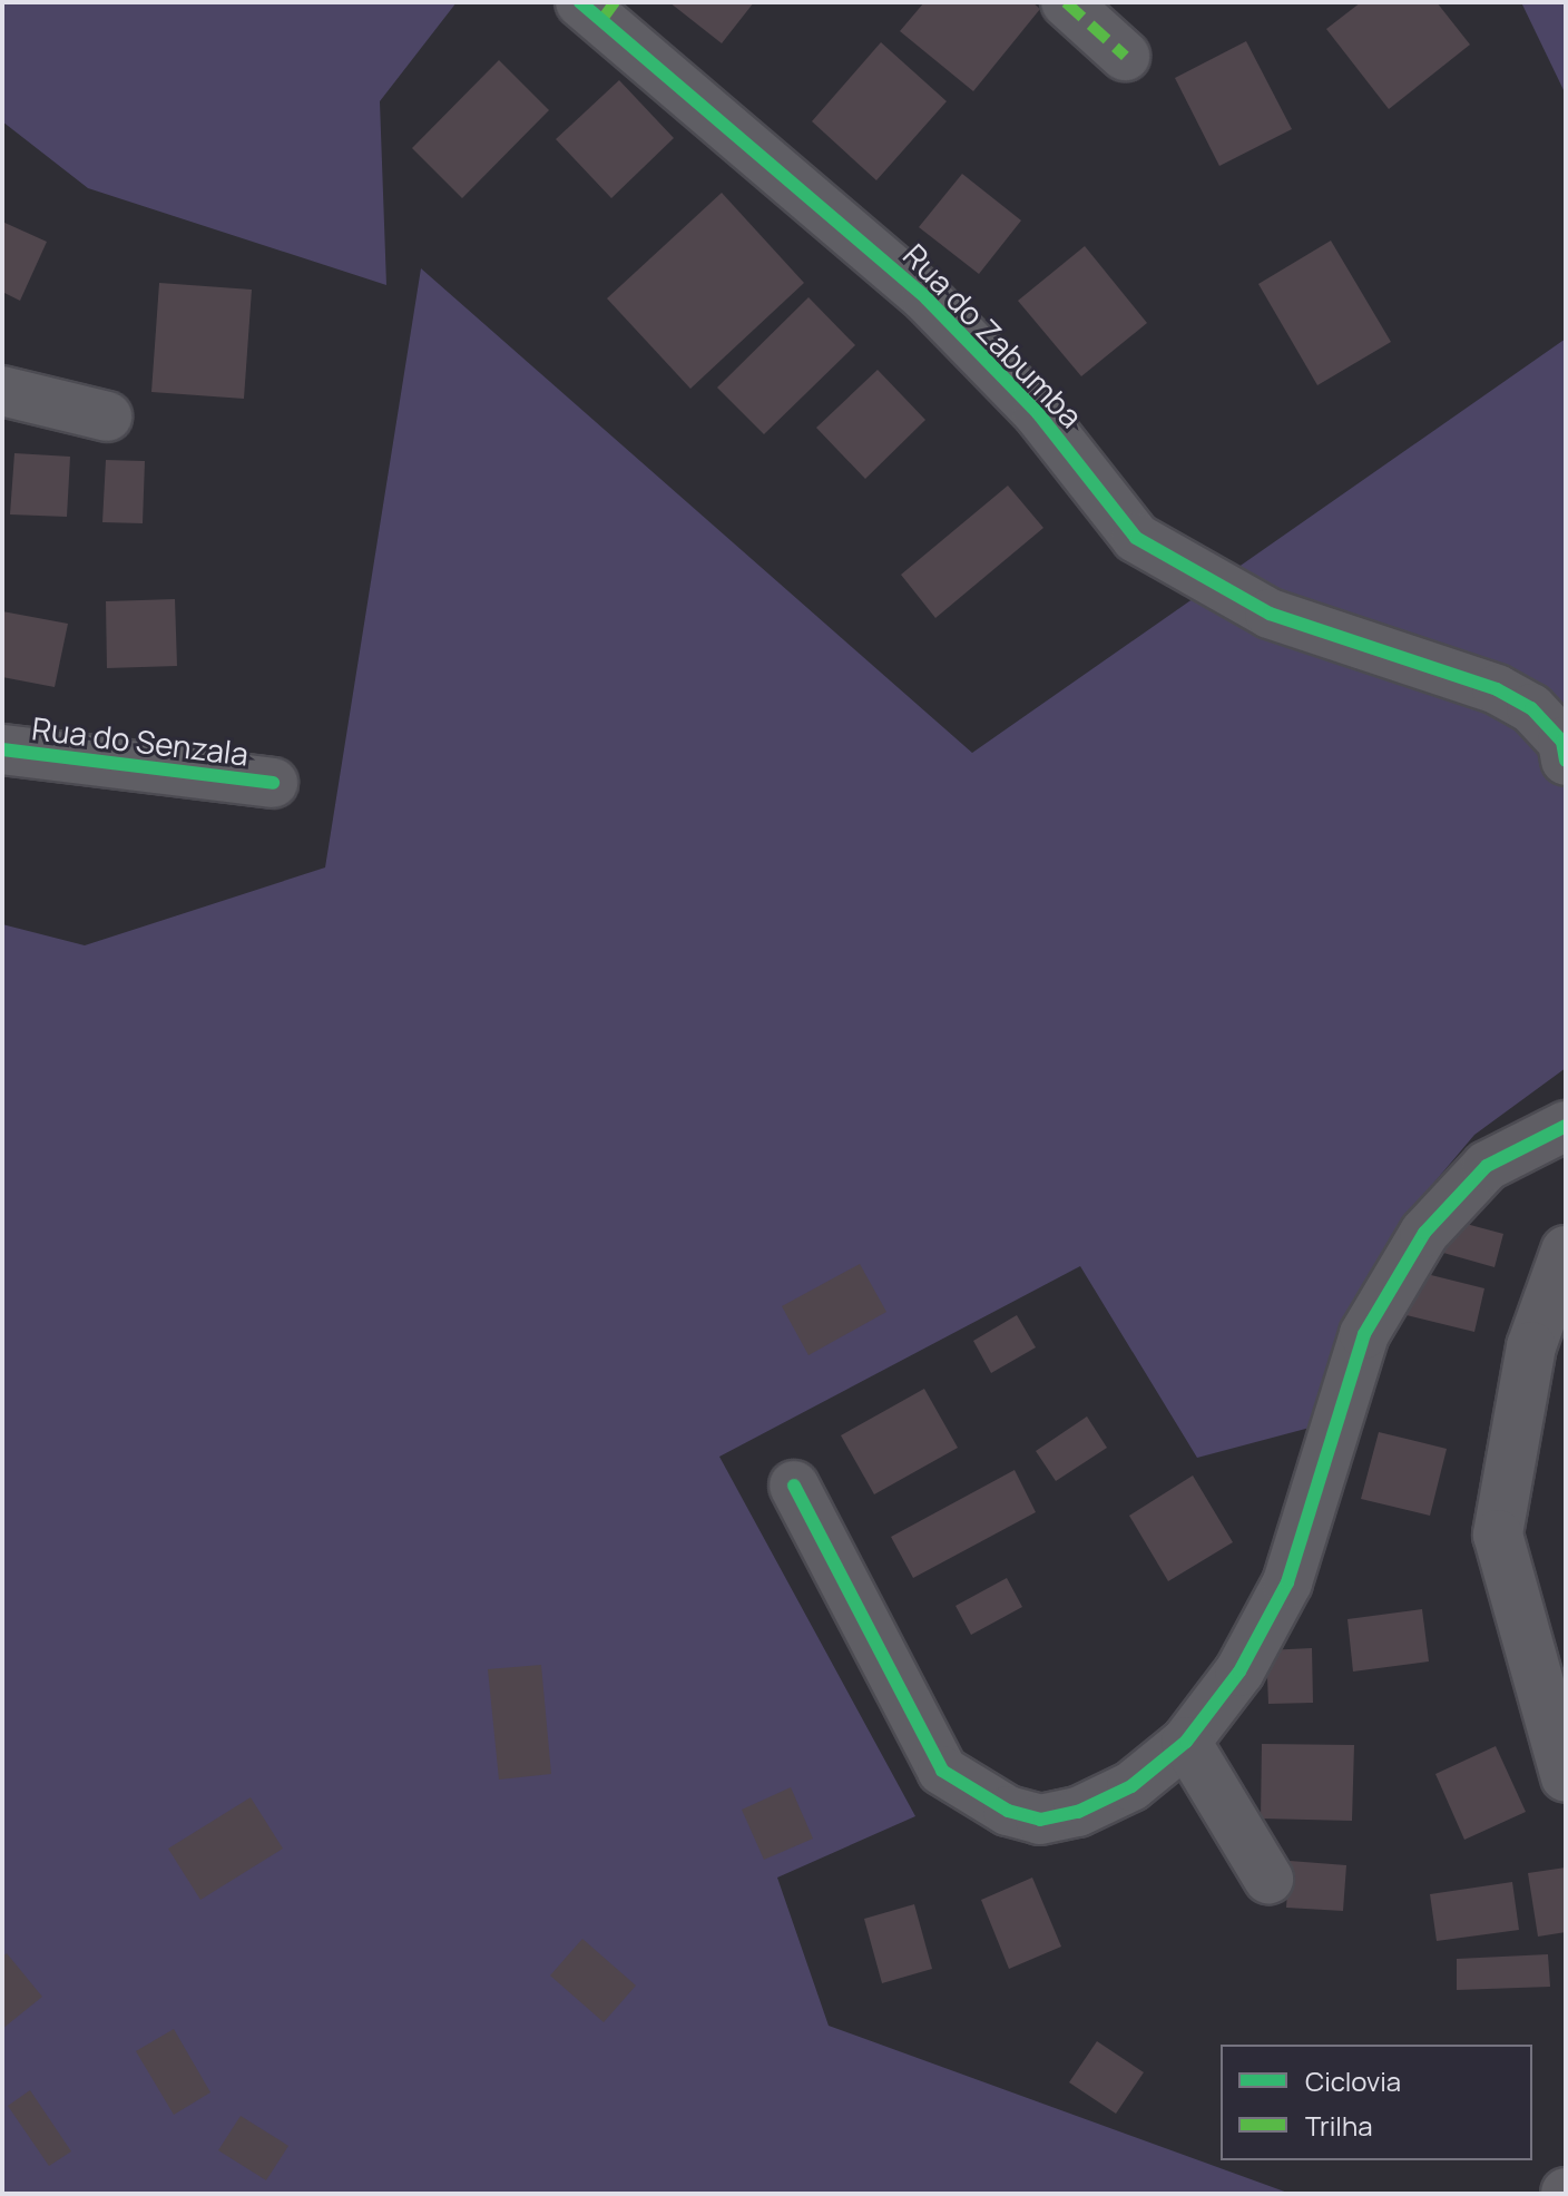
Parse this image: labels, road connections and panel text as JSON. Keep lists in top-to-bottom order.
{
  "streets": {
    "street": ["Rua do Zabumba", "Rua do Senzala"]
  },
  "legend": ["Ciclovia", "Trilha"]
}
